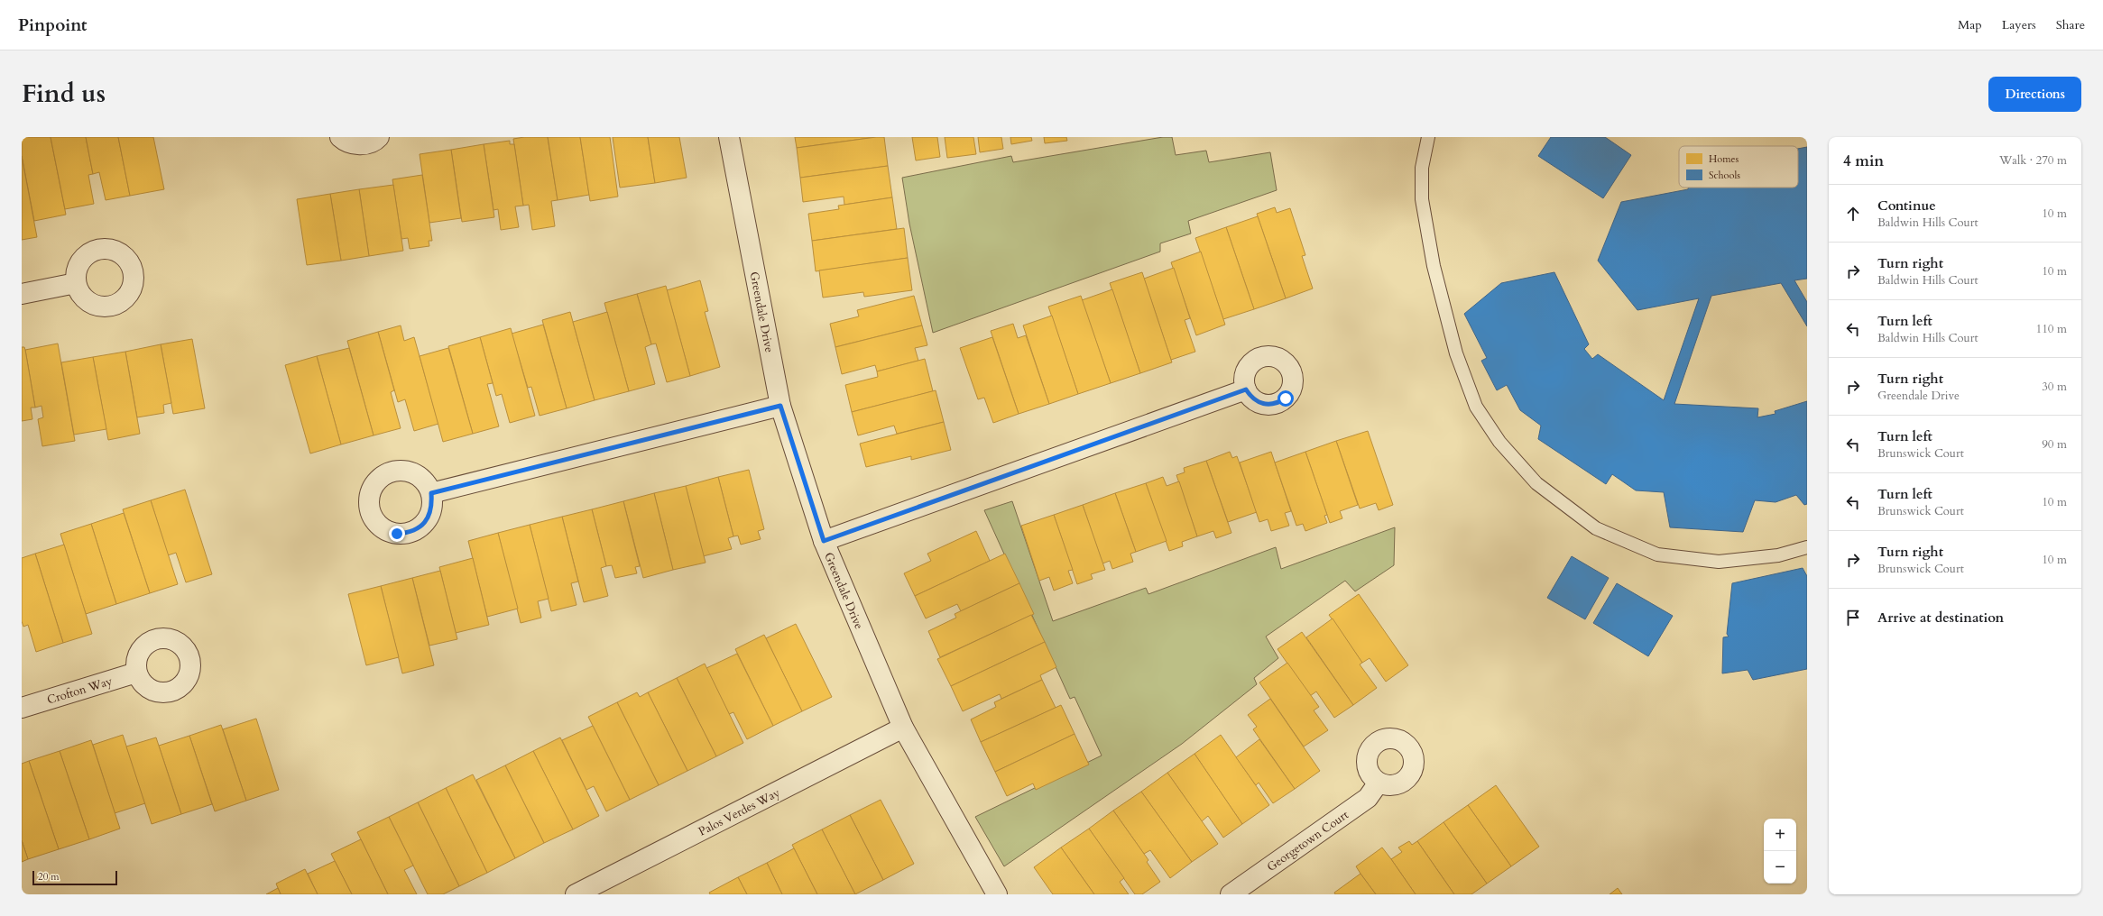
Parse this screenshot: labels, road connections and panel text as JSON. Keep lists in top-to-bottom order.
{
  "streets": {
    "street": [
      "Greendale Drive",
      "Crofton Way",
      "Palos Verdes Way",
      "Georgetown Court"
    ]
  },
  "crossings": [
    ["Greendale Drive", "Palos Verdes Way"]
  ],
  "legend": ["Homes", "Schools"],
  "scale_bar": "20 m",
  "page": {
    "header": "Pinpoint",
    "nav": ["Map", "Layers", "Share"],
    "title": "Find us",
    "buttons": "Directions",
    "heading": ["4 min", "Walk · 270 m"],
    "list": [
      ["Continue", "Baldwin Hills Court", "10 m"],
      ["Turn right", "Baldwin Hills Court", "10 m"],
      ["Turn left", "Baldwin Hills Court", "110 m"],
      ["Turn right", "Greendale Drive", "30 m"],
      ["Turn left", "Brunswick Court", "90 m"],
      ["Turn left", "Brunswick Court", "10 m"],
      ["Turn right", "Brunswick Court", "10 m"],
      "Arrive at destination"
    ],
    "map_buttons": ["+", "−"],
    "scale": "20 m"
  }
}
